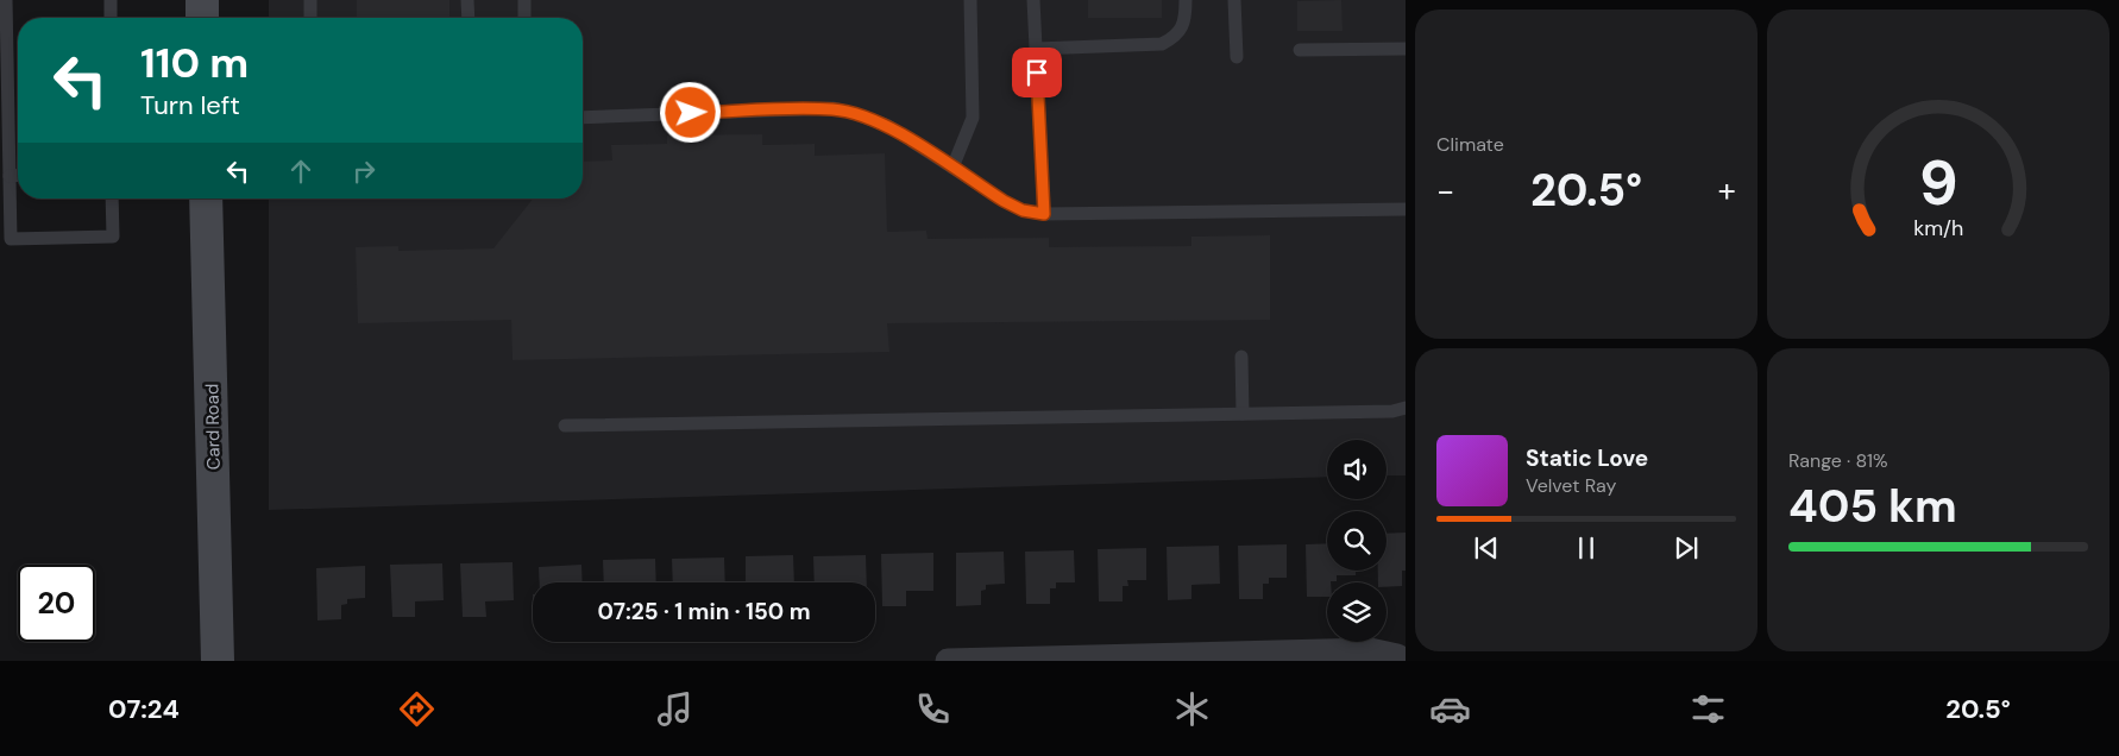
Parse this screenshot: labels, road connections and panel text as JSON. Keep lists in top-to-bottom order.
{
  "streets": {
    "street": ["Card Road"]
  },
  "page": {
    "tile": [
      "Climate",
      ["Range · 81%", "405 km"]
    ],
    "turn": ["110 m", "Turn left"],
    "heat": ["−", "20.5°", "+"],
    "song": ["Static Love", "Velvet Ray"],
    "limit": "20",
    "trip": "07:25 · 1 min · 150 m",
    "tabs": ["07:24", "20.5°"],
    "gauge": ["9", "km/h"]
  }
}
